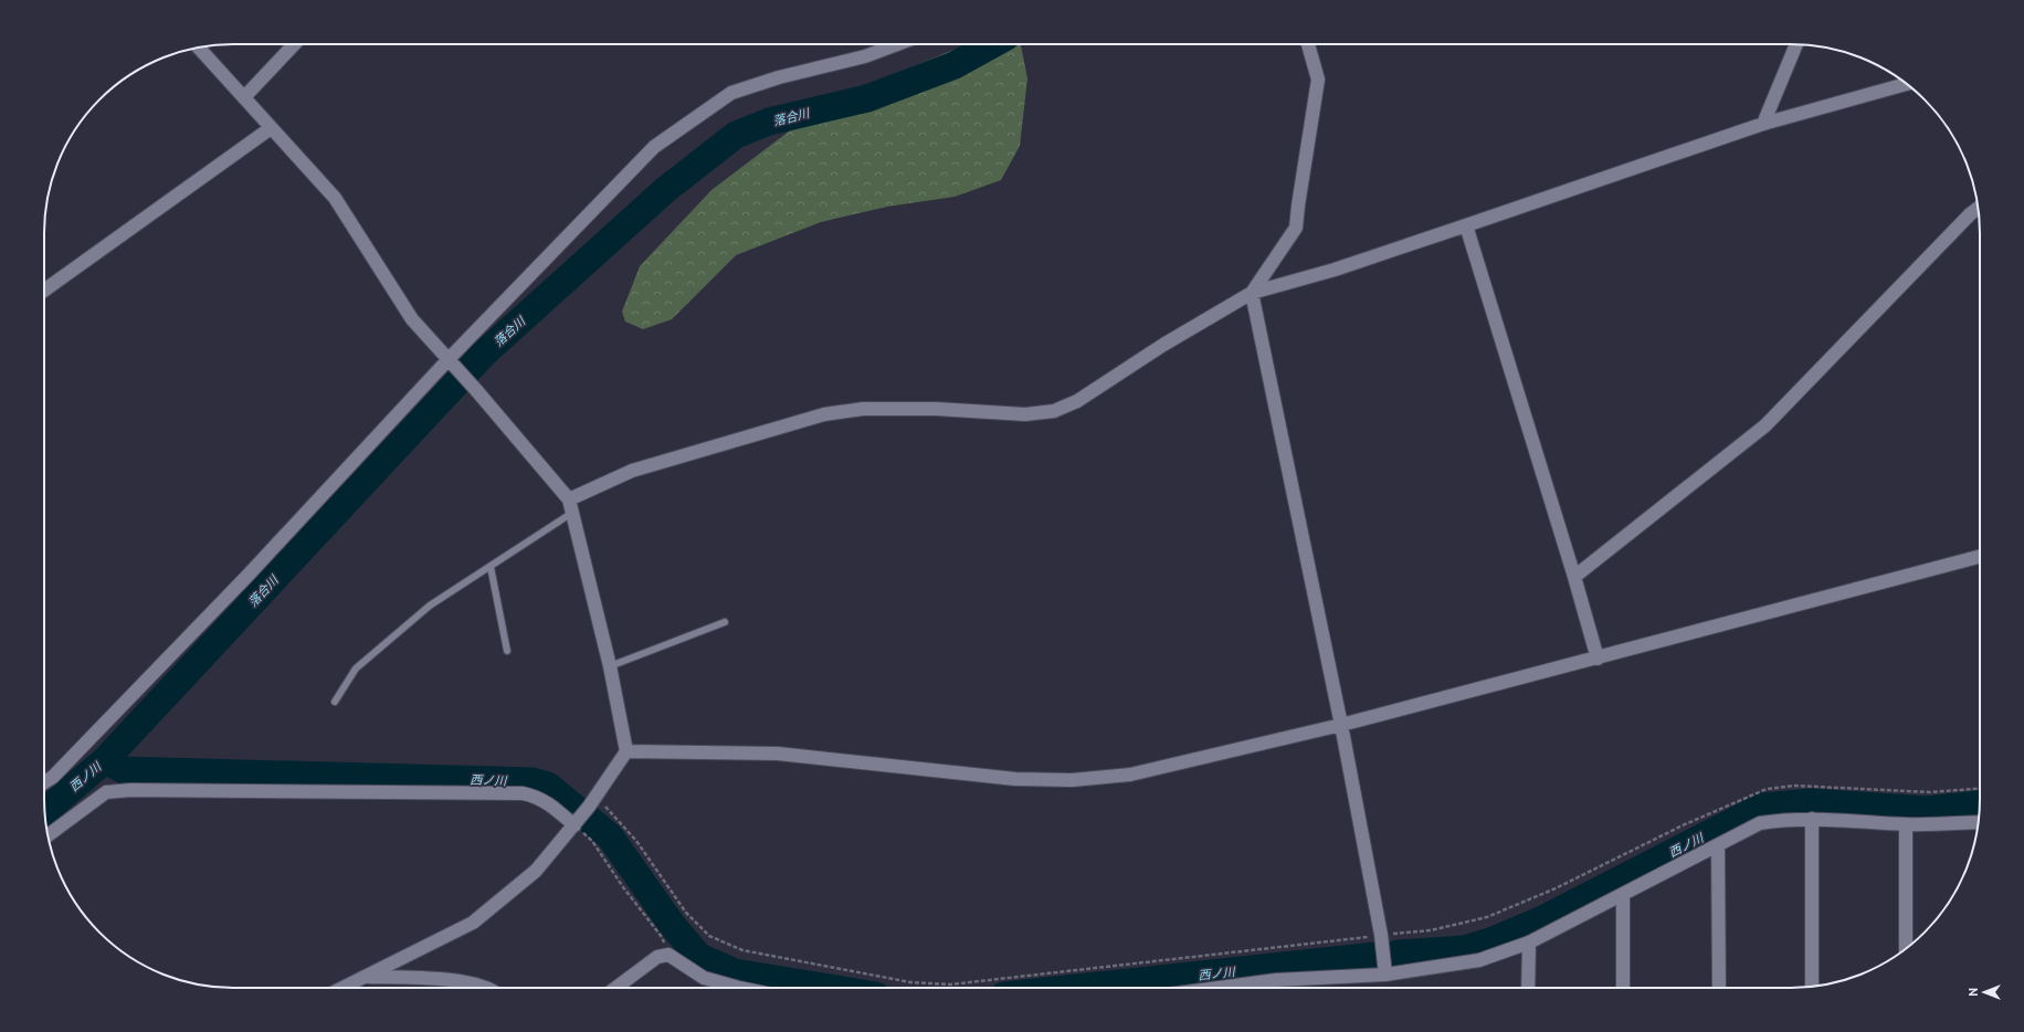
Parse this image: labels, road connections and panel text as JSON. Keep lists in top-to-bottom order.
{
  "water": ["落合川", "西ノ川"],
  "north": "left"
}
